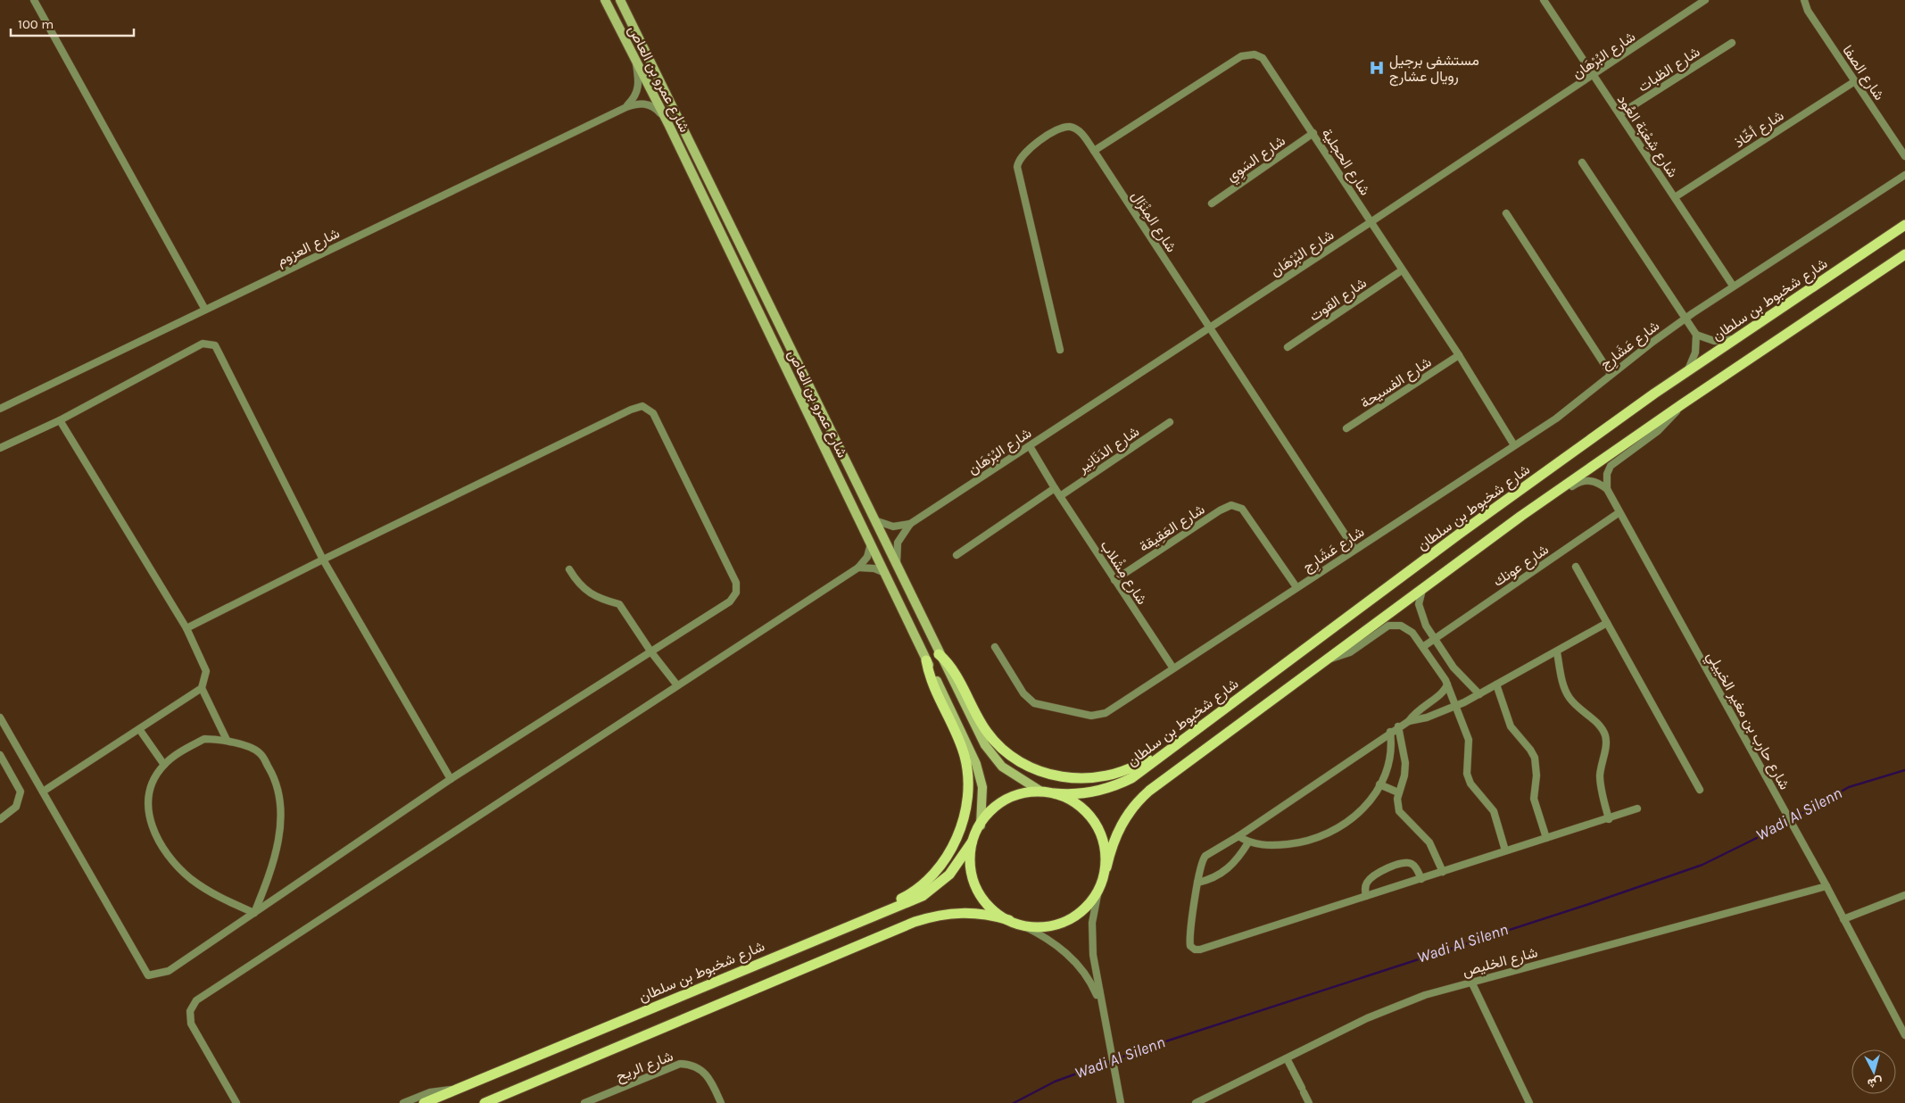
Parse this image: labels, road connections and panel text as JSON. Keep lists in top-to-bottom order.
{
  "streets": {
    "main road": ["شارع عمرو بن العاص", "شارع شخبوط بن سلطان"],
    "street": [
      "شارع البُرْهَان",
      "شارع الظبات",
      "شارع الصفا",
      "شارع أخّاذ",
      "شارع شِعْبَة العُود",
      "شارع السَوِي",
      "شارع الحجلية",
      "شارع المِنْزَال",
      "شارع العزوم",
      "شارع القوت",
      "شارع عَشَارِج",
      "شارع الفسيحة",
      "شارع الدَنَانِير",
      "شارع العَقِيقة",
      "شارع عونك",
      "شارع مِشْلاب",
      "شارع حارب بن مغير الخييلي",
      "شارع الخليص",
      "شارع الريح"
    ]
  },
  "crossings": [
    ["شارع البُرْهَان", "شارع عمرو بن العاص"],
    ["شارع البُرْهَان", "شارع شِعْبَة العُود"],
    ["شارع البُرْهَان", "شارع الحجلية"],
    ["شارع البُرْهَان", "شارع المِنْزَال"],
    ["شارع البُرْهَان", "شارع مِشْلاب"],
    ["شارع الظبات", "شارع شِعْبَة العُود"],
    ["شارع الصفا", "شارع أخّاذ"],
    ["شارع عمرو بن العاص", "شارع العزوم"],
    ["شارع عمرو بن العاص", "شارع شخبوط بن سلطان"],
    ["شارع أخّاذ", "شارع شِعْبَة العُود"],
    ["شارع شِعْبَة العُود", "شارع عَشَارِج"],
    ["شارع السَوِي", "شارع الحجلية"],
    ["شارع الحجلية", "شارع المِنْزَال"],
    ["شارع الحجلية", "شارع القوت"],
    ["شارع الحجلية", "شارع عَشَارِج"],
    ["شارع الحجلية", "شارع الفسيحة"],
    ["شارع المِنْزَال", "شارع عَشَارِج"],
    ["شارع عَشَارِج", "شارع العَقِيقة"],
    ["شارع عَشَارِج", "شارع مِشْلاب"],
    ["شارع الدَنَانِير", "شارع مِشْلاب"],
    ["شارع العَقِيقة", "شارع مِشْلاب"],
    ["شارع عونك", "شارع حارب بن مغير الخييلي"],
    ["شارع حارب بن مغير الخييلي", "شارع الخليص"]
  ],
  "water": ["Wadi Al Silenn"],
  "places": {
    "hospital": ["مستشفى برجيل رويال عشارج"]
  },
  "scale_bar": "100 m",
  "north": "bottom"
}
